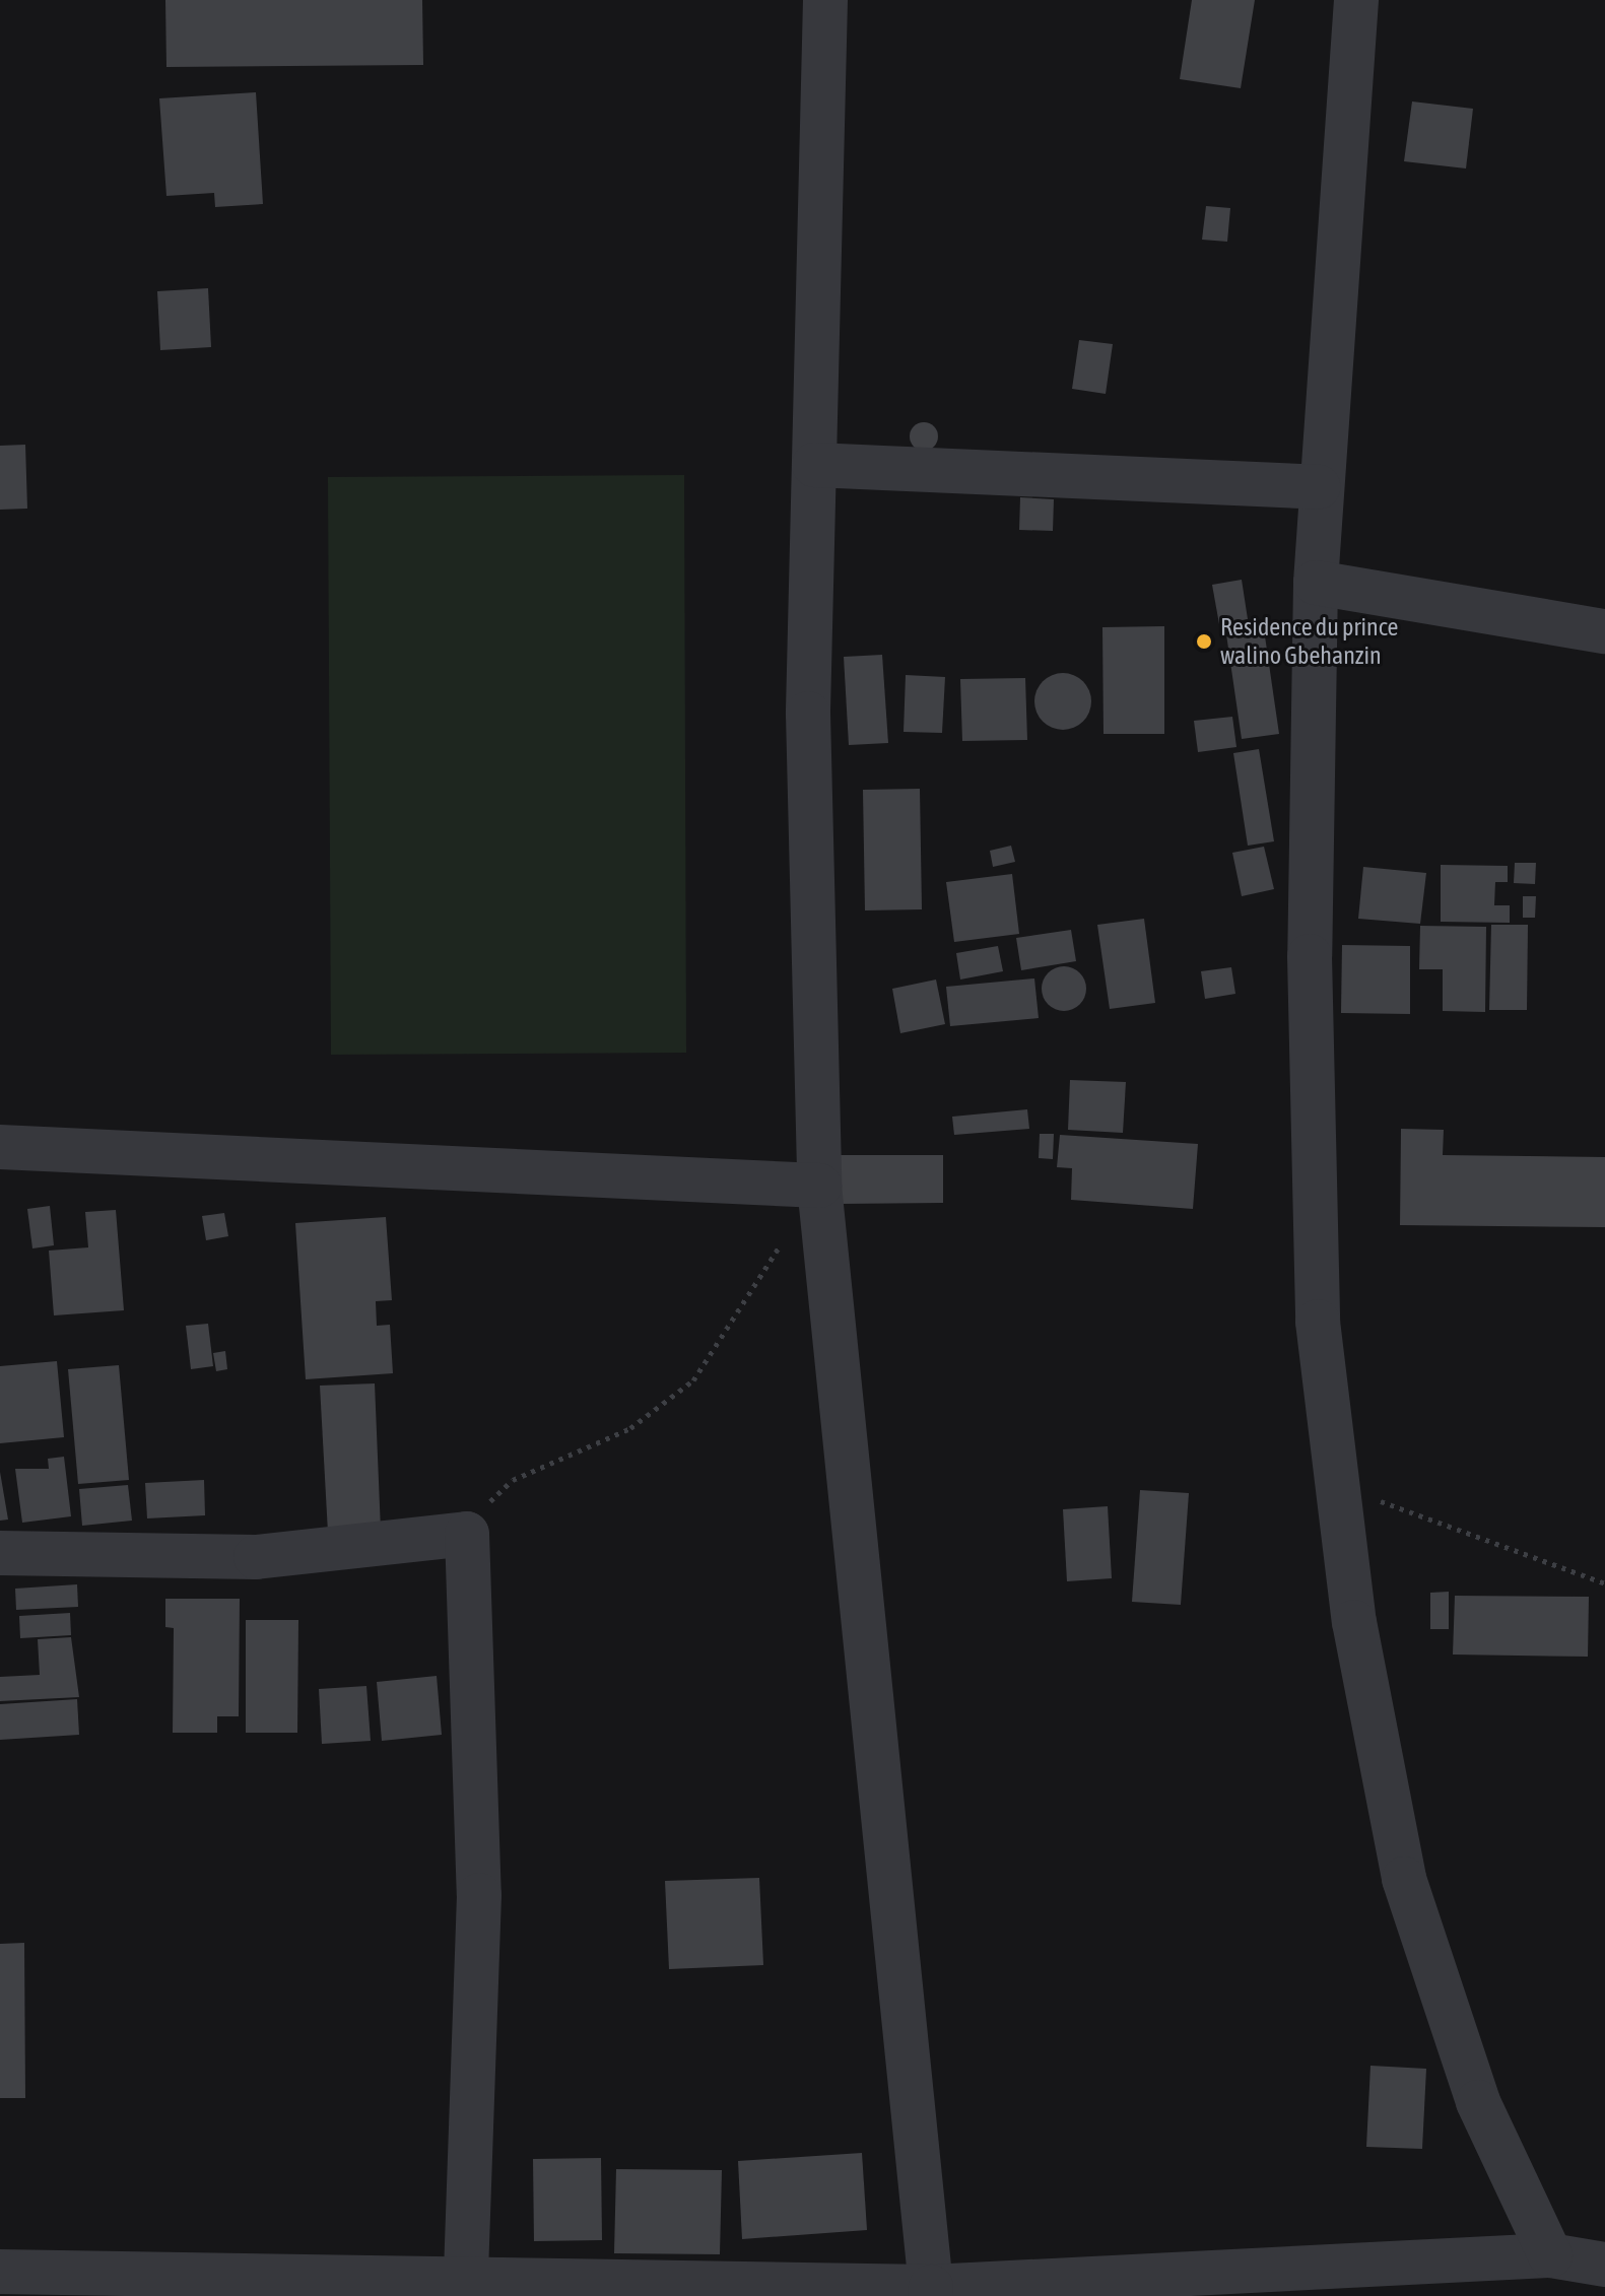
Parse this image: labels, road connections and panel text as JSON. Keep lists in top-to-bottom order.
{
  "places": ["Residence du prince walino Gbehanzin"]
}
